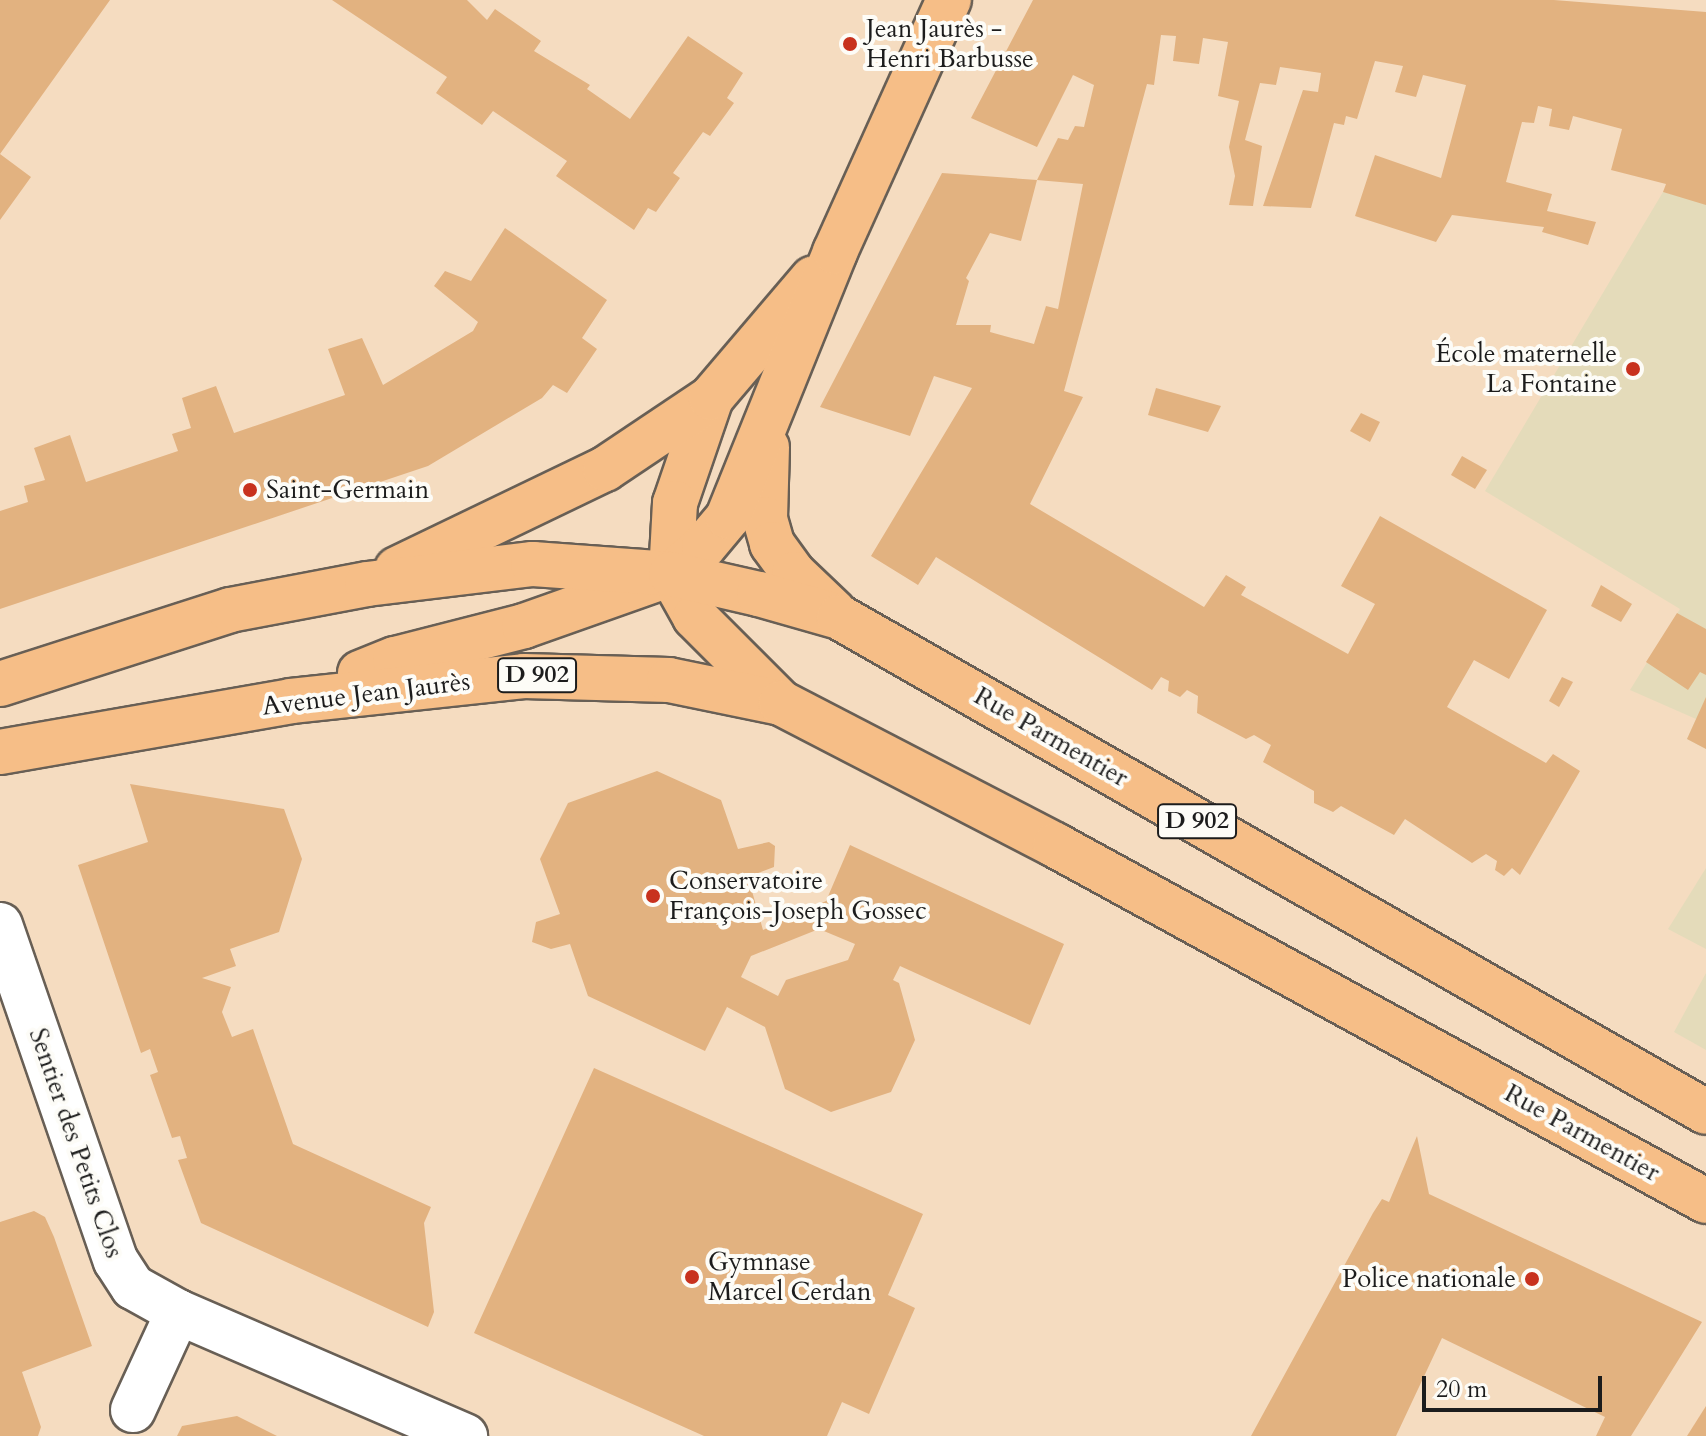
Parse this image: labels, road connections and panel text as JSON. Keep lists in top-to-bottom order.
{
  "streets": {
    "main road": ["D 902", "Avenue Jean Jaurès", "Rue Parmentier"],
    "street": ["Sentier des Petits Clos"]
  },
  "crossings": [
    ["D 902", "Rue Parmentier"],
    ["Avenue Jean Jaurès", "Rue Parmentier"]
  ],
  "places": [
    "Jean Jaurès - Henri Barbusse",
    "École maternelle La Fontaine",
    "Saint-Germain",
    "Conservatoire François-Joseph Gossec",
    "Gymnase Marcel Cerdan",
    "Police nationale"
  ],
  "scale_bar": "20 m"
}
